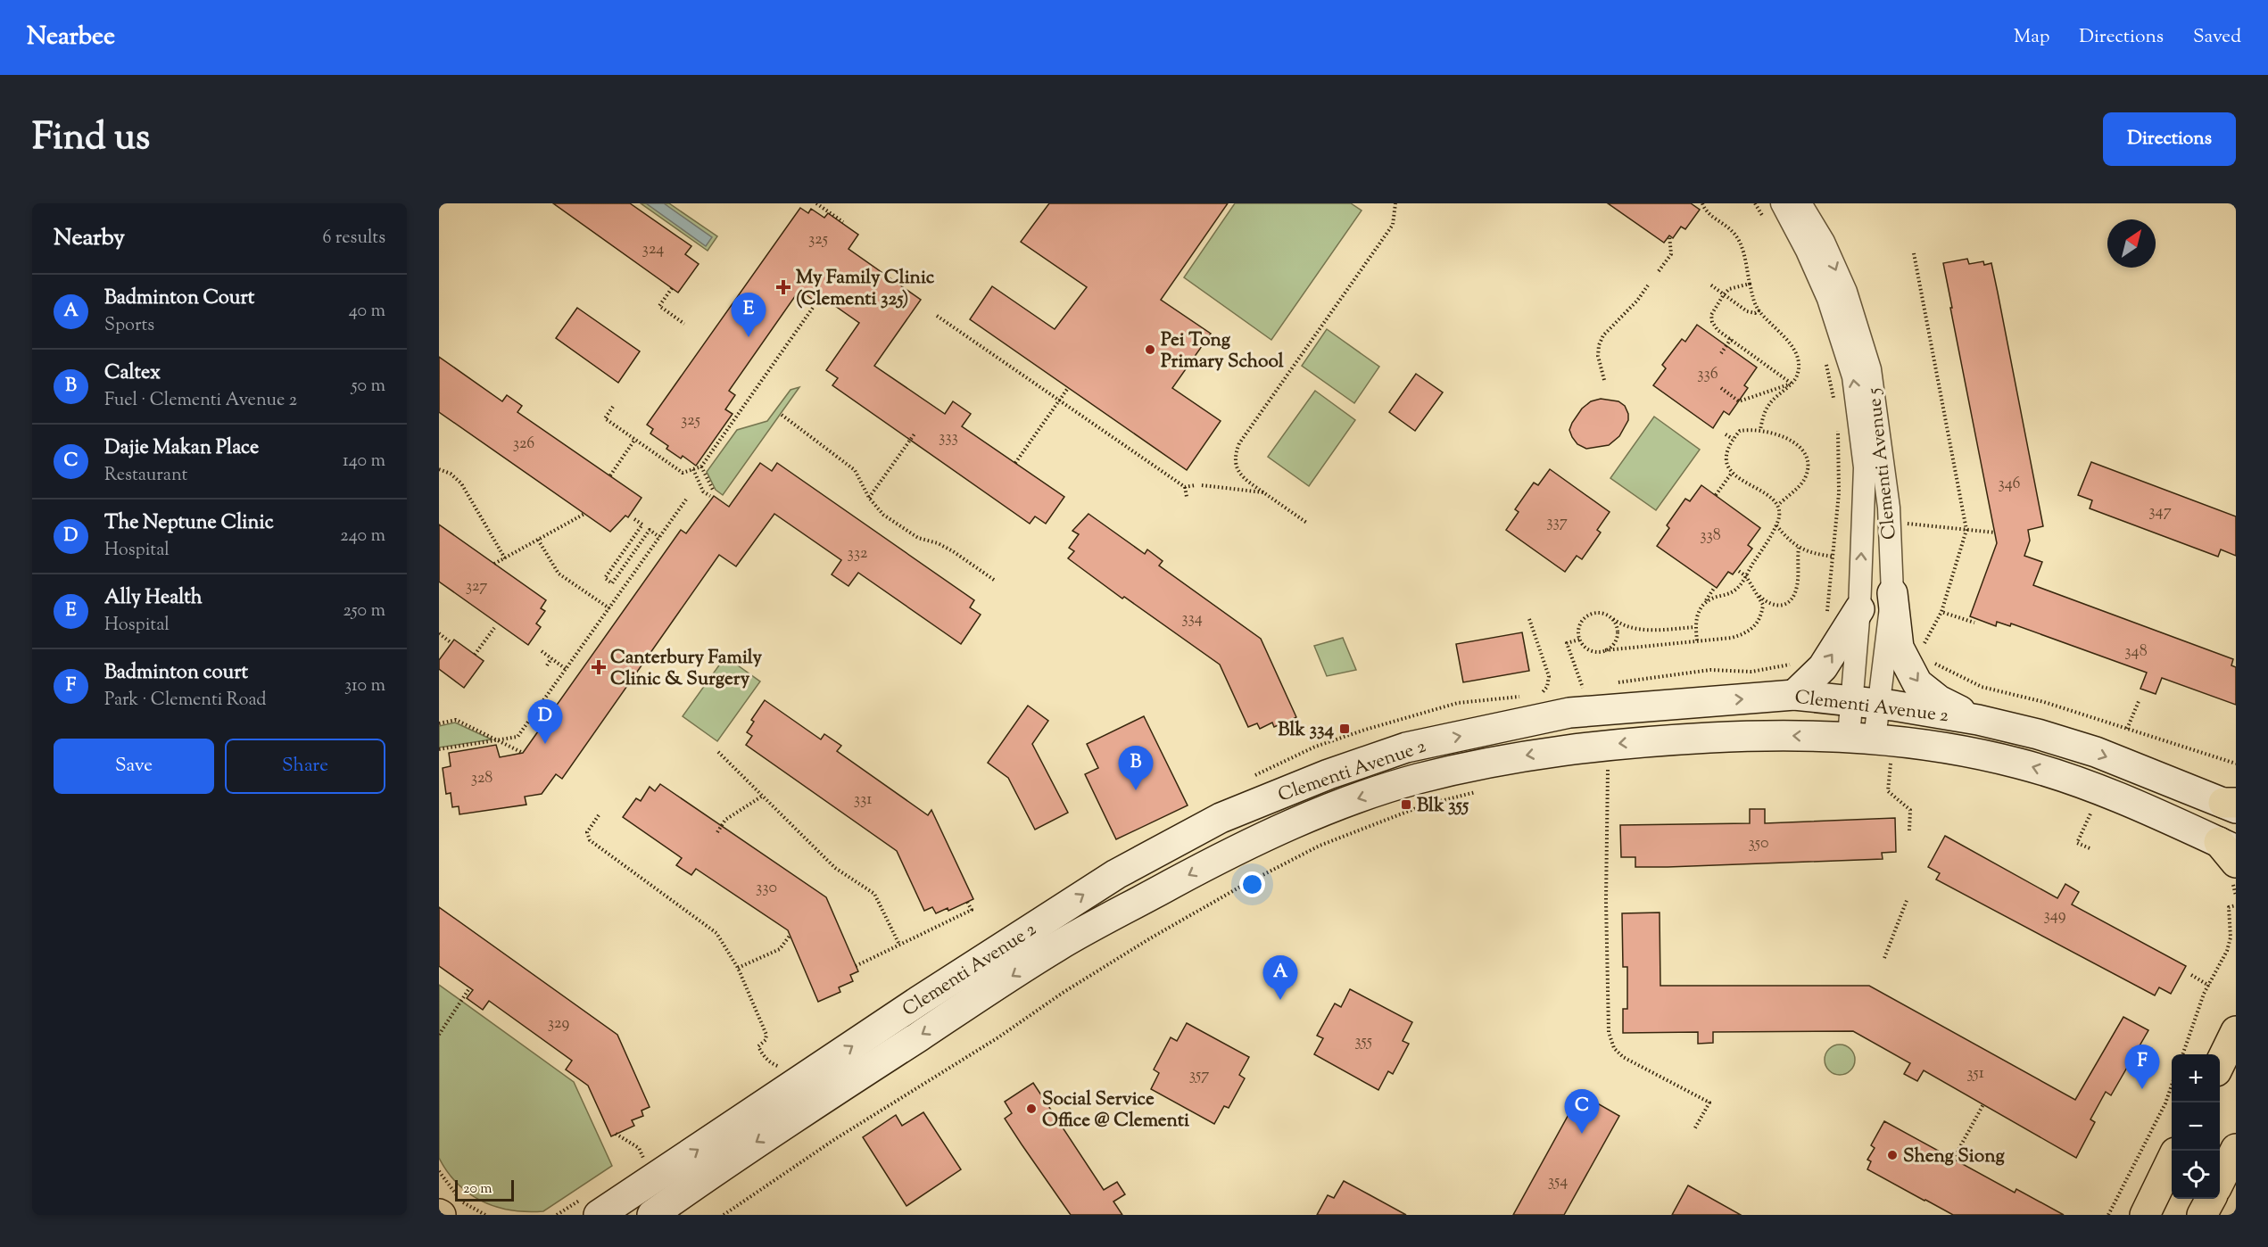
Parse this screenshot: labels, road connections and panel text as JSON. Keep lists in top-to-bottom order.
{
  "streets": {
    "main road": ["Clementi Avenue 2"],
    "street": ["Clementi Avenue 5"]
  },
  "crossings": [
    ["Clementi Avenue 5", "Clementi Avenue 2"]
  ],
  "places": {
    "health": ["My Family Clinic (Clementi 325)", "Canterbury Family Clinic & Surgery"],
    "other": ["Pei Tong Primary School", "Social Service Office @ Clementi", "Sheng Siong"],
    "transit": ["Blk 334", "Blk 355"]
  },
  "house_numbers": [
    "325",
    "324",
    "336",
    "325",
    "333",
    "326",
    "346",
    "347",
    "337",
    "338",
    "332",
    "327",
    "334",
    "348",
    "328",
    "331",
    "350",
    "330",
    "349",
    "329",
    "355",
    "351",
    "357",
    "354"
  ],
  "scale_bar": "20 m",
  "north": "top right",
  "page": {
    "header": "Nearbee",
    "nav": ["Map", "Directions", "Saved"],
    "title": "Find us",
    "buttons": [
      "Directions",
      ["Save", "Share"]
    ],
    "heading": ["Nearby", "6 results"],
    "list": [
      {
        "mark": "A",
        "name": "Badminton Court",
        "note": "Sports",
        "value": "40 m"
      },
      {
        "mark": "B",
        "name": "Caltex",
        "note": "Fuel · Clementi Avenue 2",
        "value": "50 m"
      },
      {
        "mark": "C",
        "name": "Dajie Makan Place",
        "note": "Restaurant",
        "value": "140 m"
      },
      {
        "mark": "D",
        "name": "The Neptune Clinic",
        "note": "Hospital",
        "value": "240 m"
      },
      {
        "mark": "E",
        "name": "Ally Health",
        "note": "Hospital",
        "value": "250 m"
      },
      {
        "mark": "F",
        "name": "Badminton court",
        "note": "Park · Clementi Road",
        "value": "310 m"
      }
    ],
    "pins": [
      "E",
      "D",
      "B",
      "A",
      "F",
      "C"
    ],
    "map_buttons": ["+", "−"],
    "scale": "20 m"
  }
}
